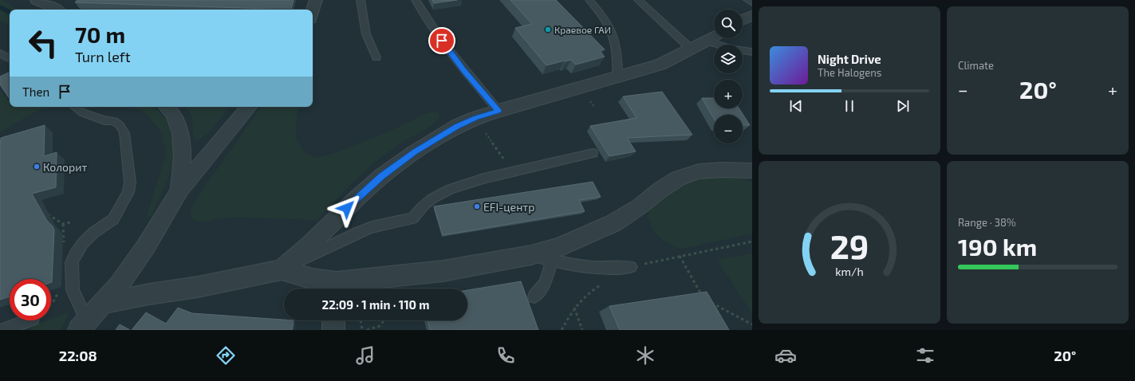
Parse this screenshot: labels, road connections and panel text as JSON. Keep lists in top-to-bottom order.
{
  "places": ["Краевое ГАИ", "Колорит", "EFI-центр"],
  "page": {
    "tile": [
      "Climate",
      ["Range · 38%", "190 km"]
    ],
    "map_buttons": ["+", "−"],
    "turn": ["70 m", "Turn left"],
    "song": ["Night Drive", "The Halogens"],
    "then": "Then",
    "heat": ["−", "20°", "+"],
    "limit": "30",
    "trip": "22:09 · 1 min · 110 m",
    "tabs": ["22:08", "20°"],
    "gauge": ["29", "km/h"]
  }
}
